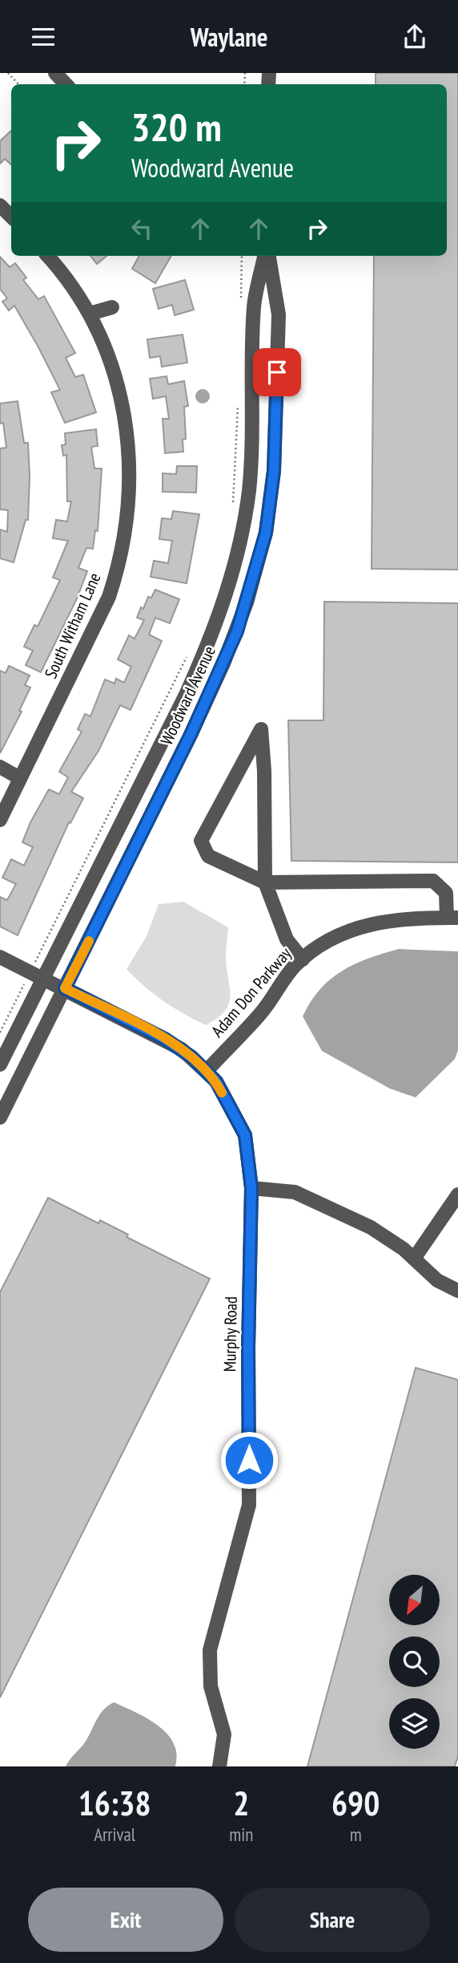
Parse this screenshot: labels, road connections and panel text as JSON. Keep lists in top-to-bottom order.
{
  "streets": {
    "street": [
      "South Witham Lane",
      "Woodward Avenue",
      "Adam Don Parkway",
      "Murphy Road"
    ]
  },
  "crossings": [
    ["Woodward Avenue", "Murphy Road"],
    ["Adam Don Parkway", "Murphy Road"]
  ],
  "north": "bottom left",
  "page": {
    "header": "Waylane",
    "turn": ["320 m", "Woodward Avenue"],
    "eta": [
      "16:38",
      "Arrival",
      "2",
      "min",
      "690",
      "m"
    ],
    "buttons": ["Exit", "Share"]
  }
}
